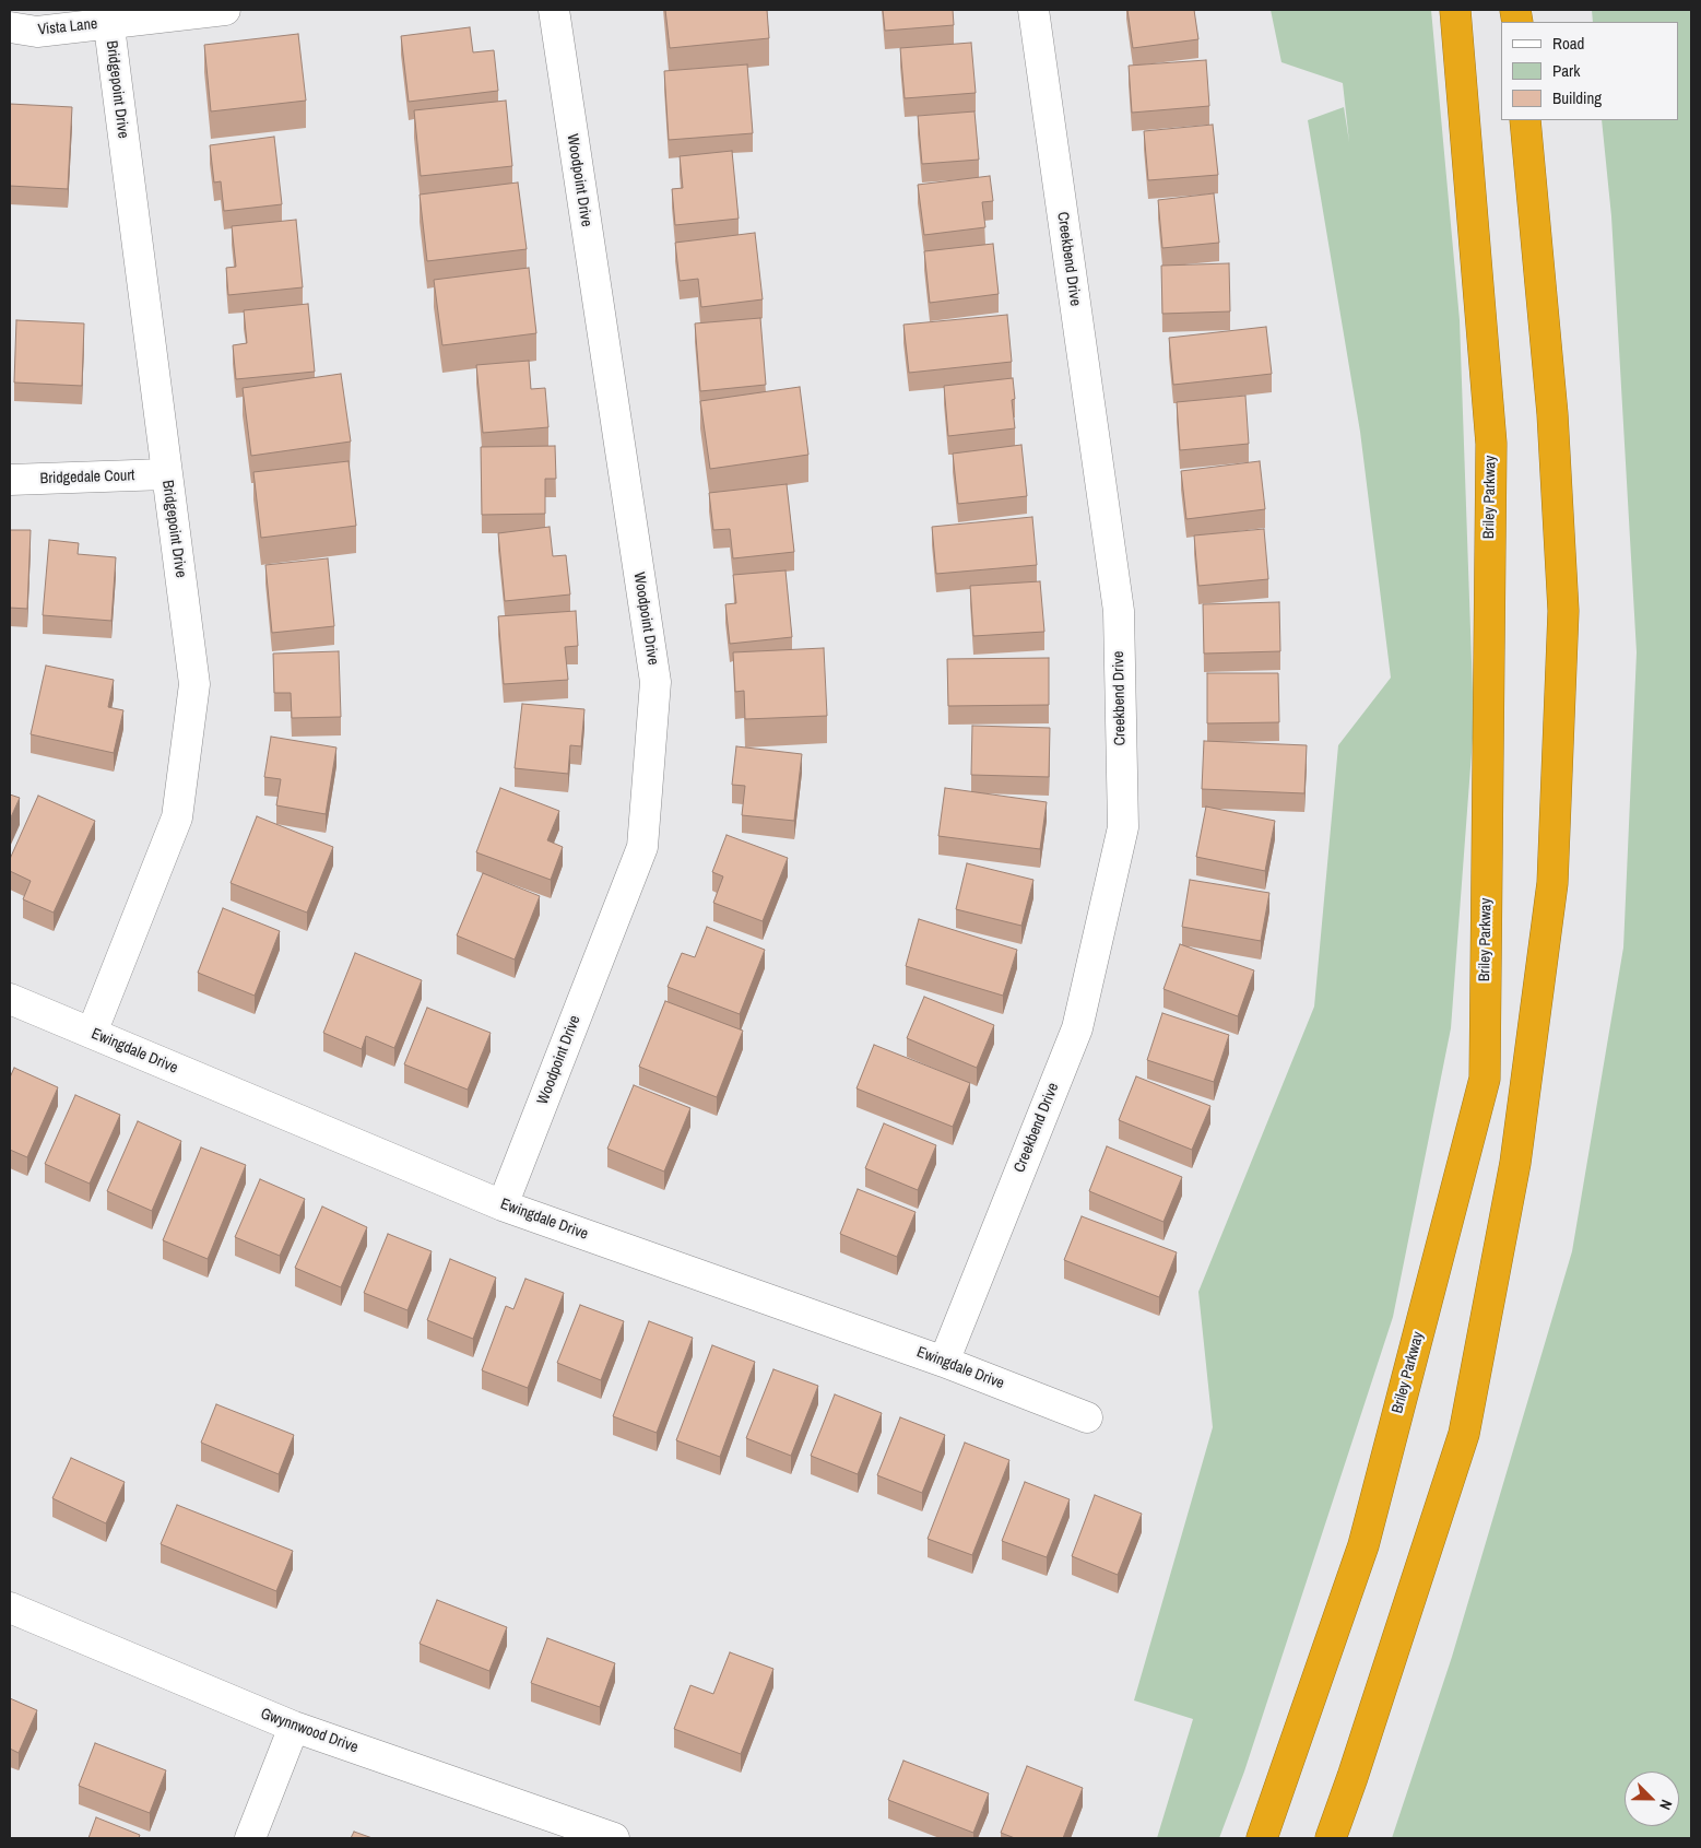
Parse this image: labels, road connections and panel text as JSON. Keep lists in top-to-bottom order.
{
  "streets": {
    "highway": ["Briley Parkway"],
    "street": [
      "Vista Lane",
      "Bridgepoint Drive",
      "Woodpoint Drive",
      "Creekbend Drive",
      "Bridgedale Court",
      "Ewingdale Drive",
      "Gwynnwood Drive"
    ]
  },
  "crossings": [
    ["Vista Lane", "Bridgepoint Drive"],
    ["Bridgepoint Drive", "Bridgedale Court"],
    ["Bridgepoint Drive", "Ewingdale Drive"],
    ["Woodpoint Drive", "Ewingdale Drive"],
    ["Creekbend Drive", "Ewingdale Drive"]
  ],
  "legend": ["Road", "Park", "Building"],
  "north": "bottom right"
}
